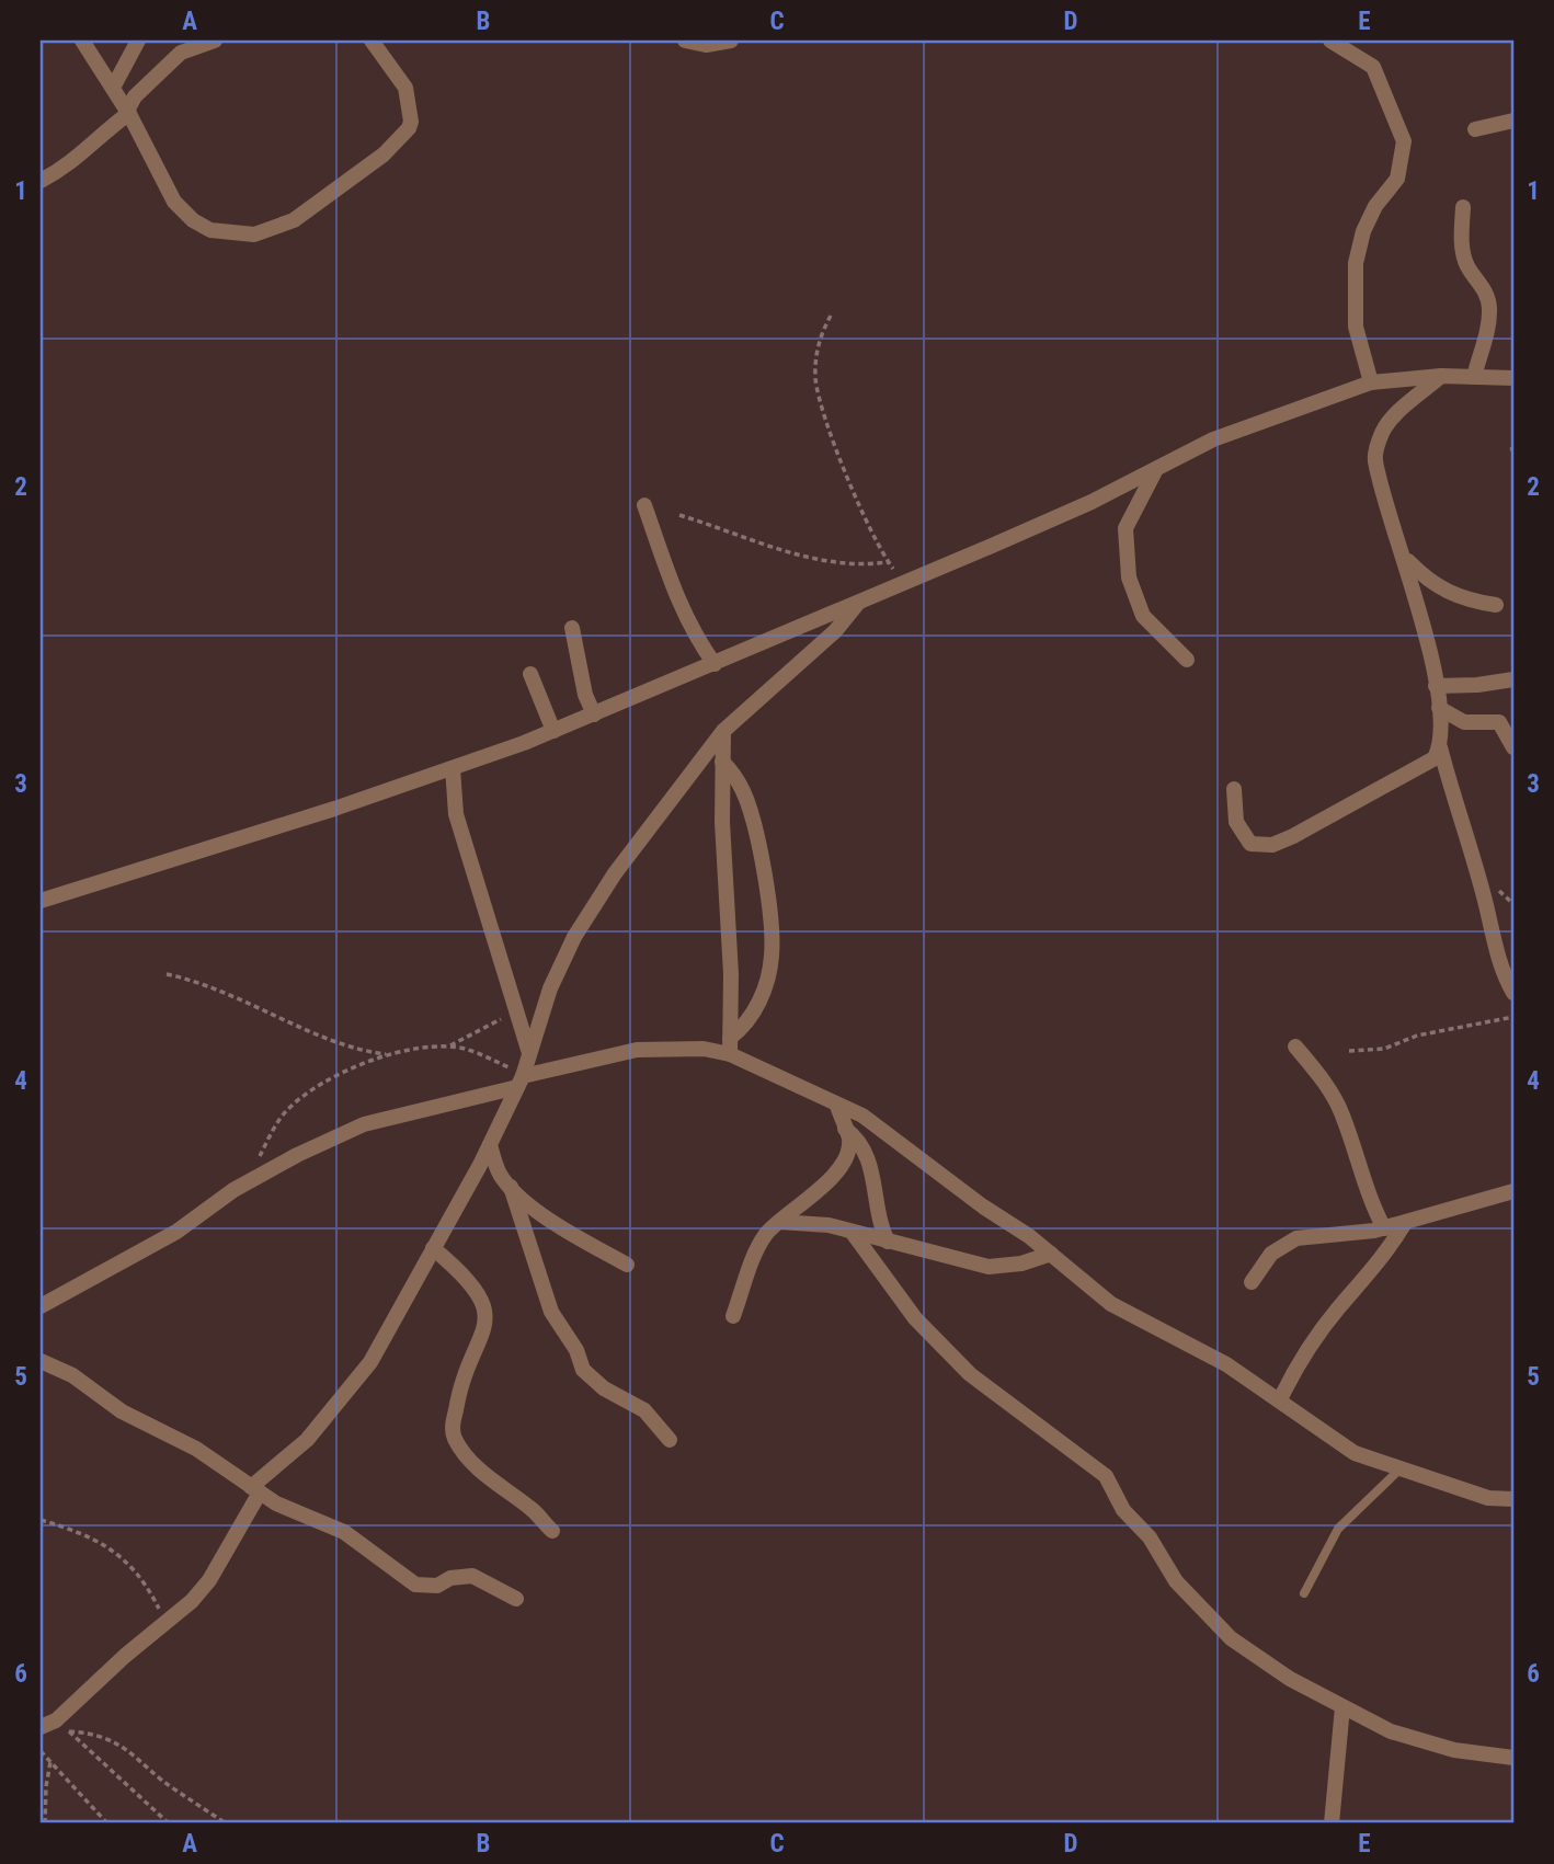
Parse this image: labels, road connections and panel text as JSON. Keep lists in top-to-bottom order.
{
  "grid": {
    "columns": [
      "A",
      "B",
      "C",
      "D",
      "E"
    ],
    "rows": [
      "1",
      "2",
      "3",
      "4",
      "5",
      "6"
    ]
  }
}
